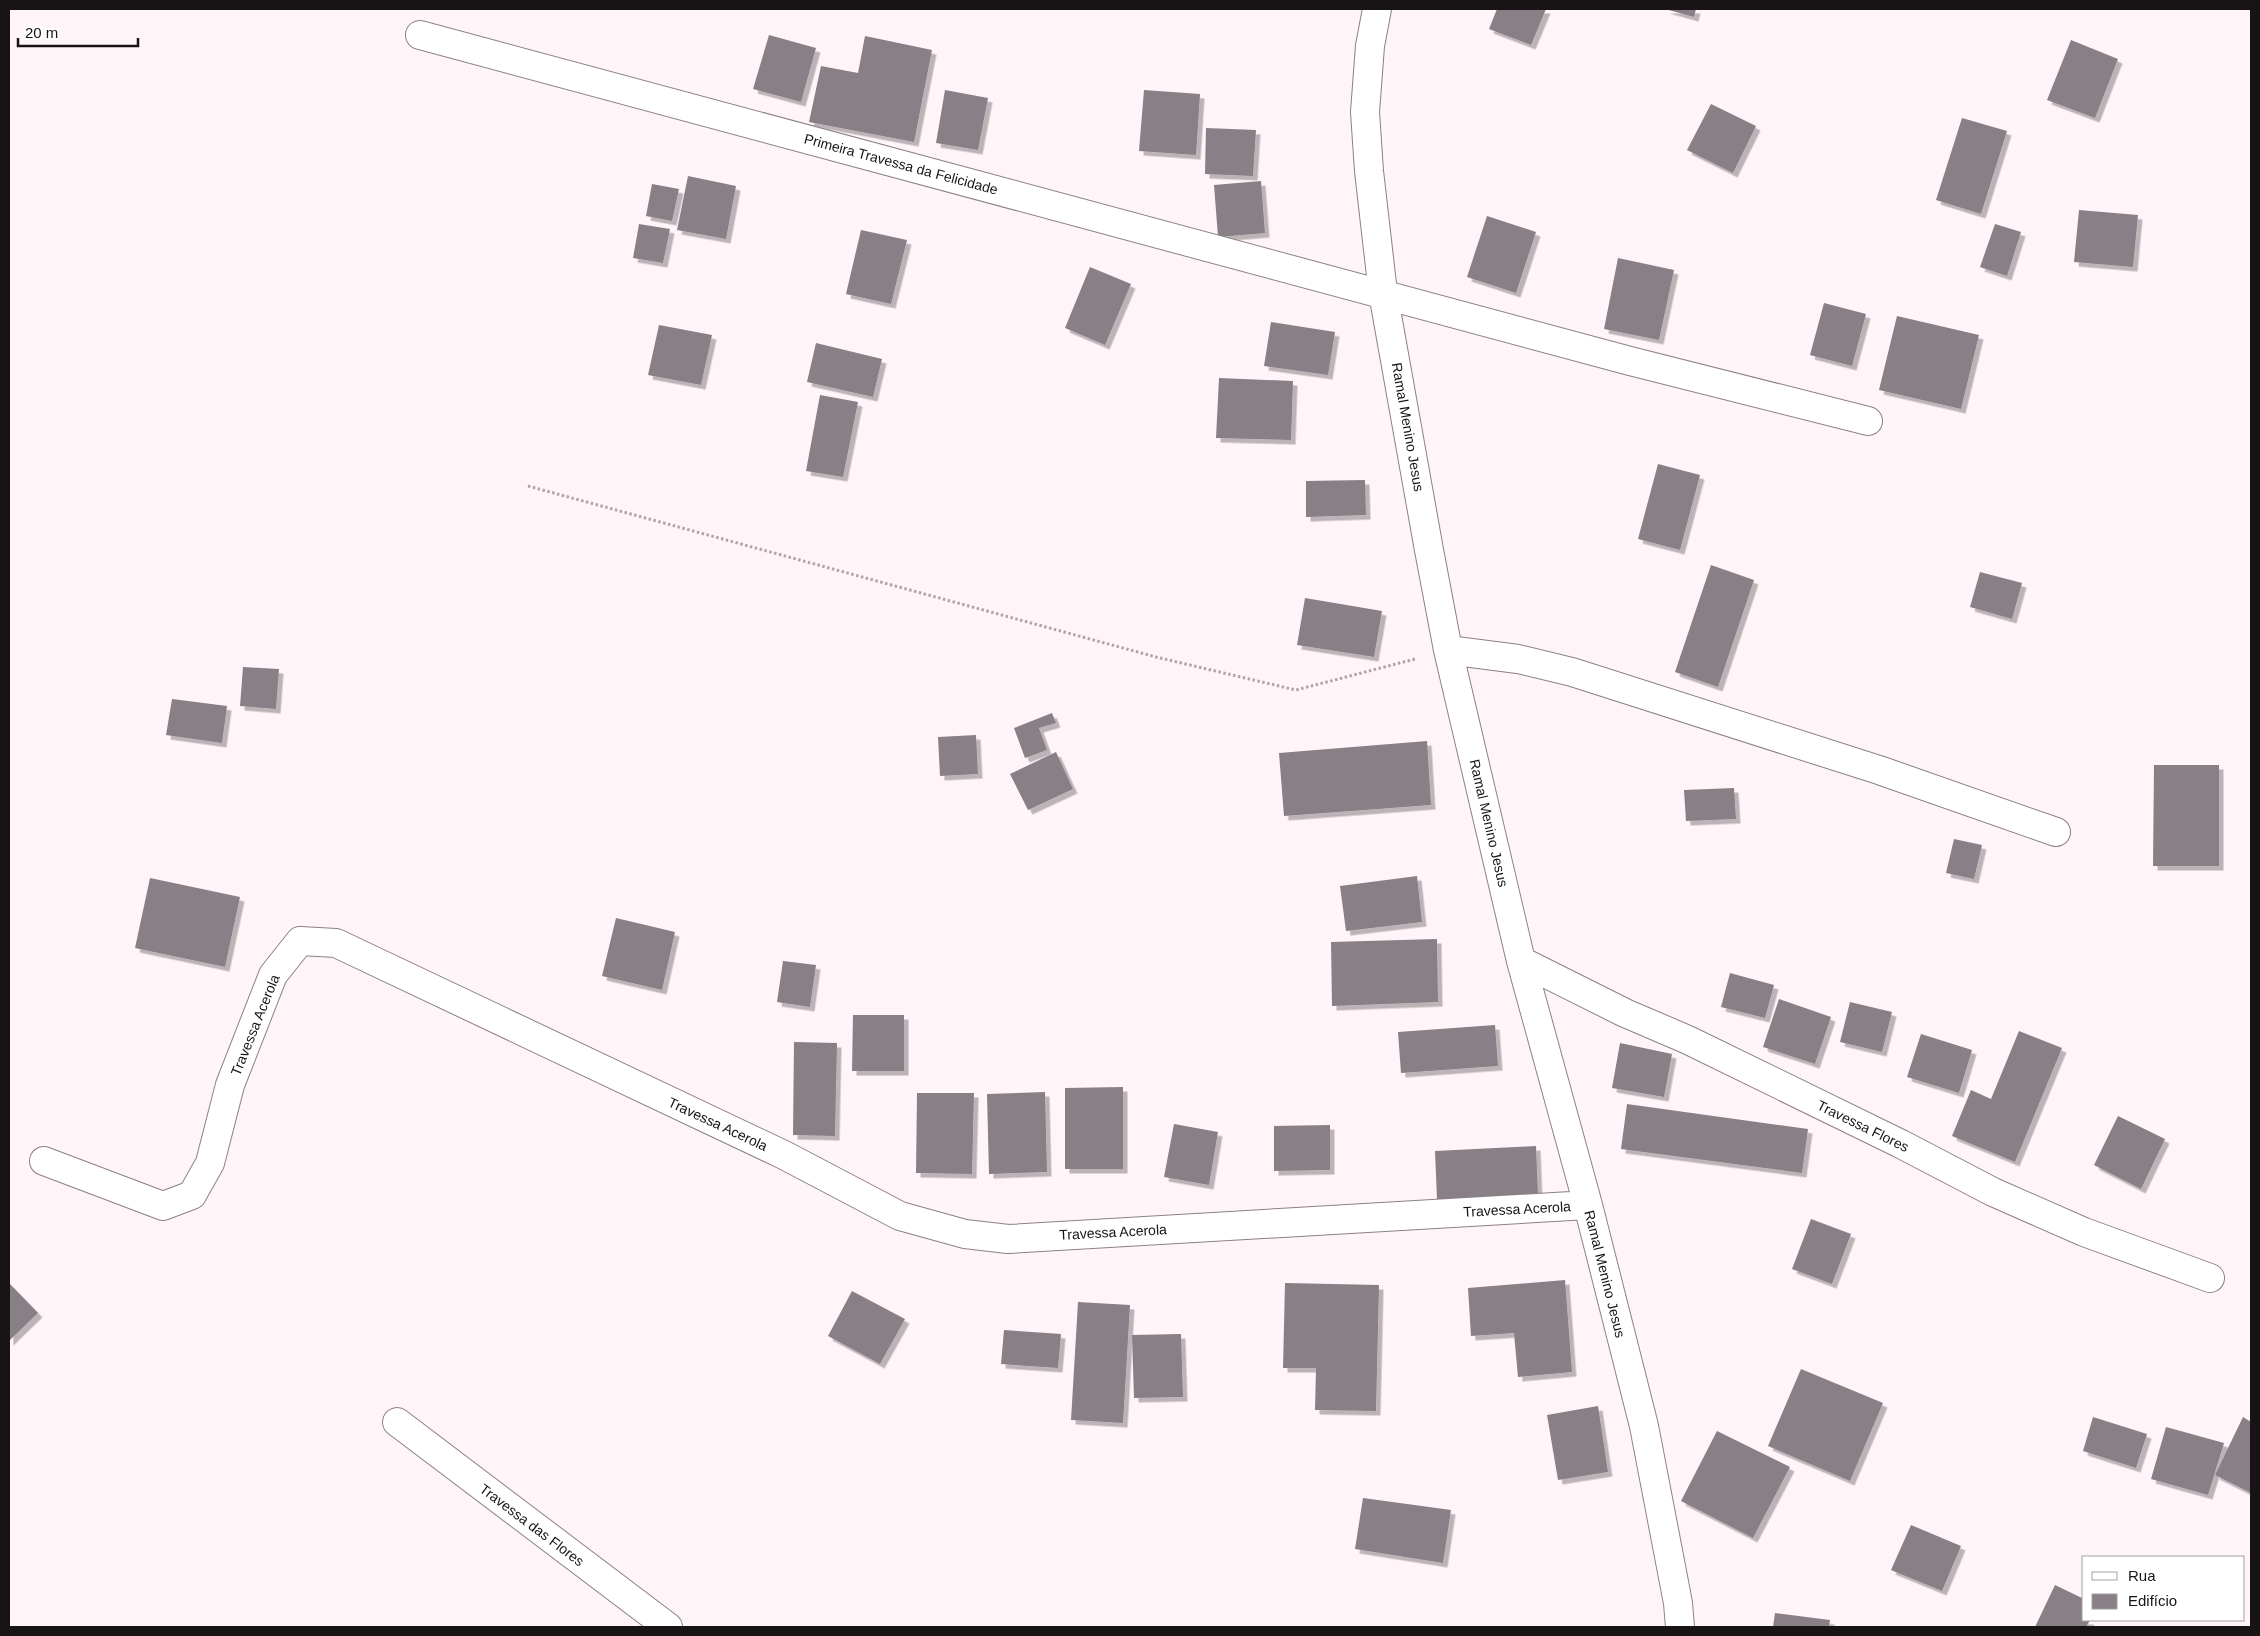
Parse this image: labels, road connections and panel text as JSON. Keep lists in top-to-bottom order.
{
  "streets": {
    "street": [
      "Primeira Travessa da Felicidade",
      "Ramal Menino Jesus",
      "Travessa Acerola",
      "Travessa Flores",
      "Travessa das Flores"
    ]
  },
  "crossings": [
    ["Primeira Travessa da Felicidade", "Ramal Menino Jesus"],
    ["Ramal Menino Jesus", "Travessa Acerola"],
    ["Ramal Menino Jesus", "Travessa Flores"]
  ],
  "legend": ["Rua", "Edifício"],
  "scale_bar": "20 m"
}
